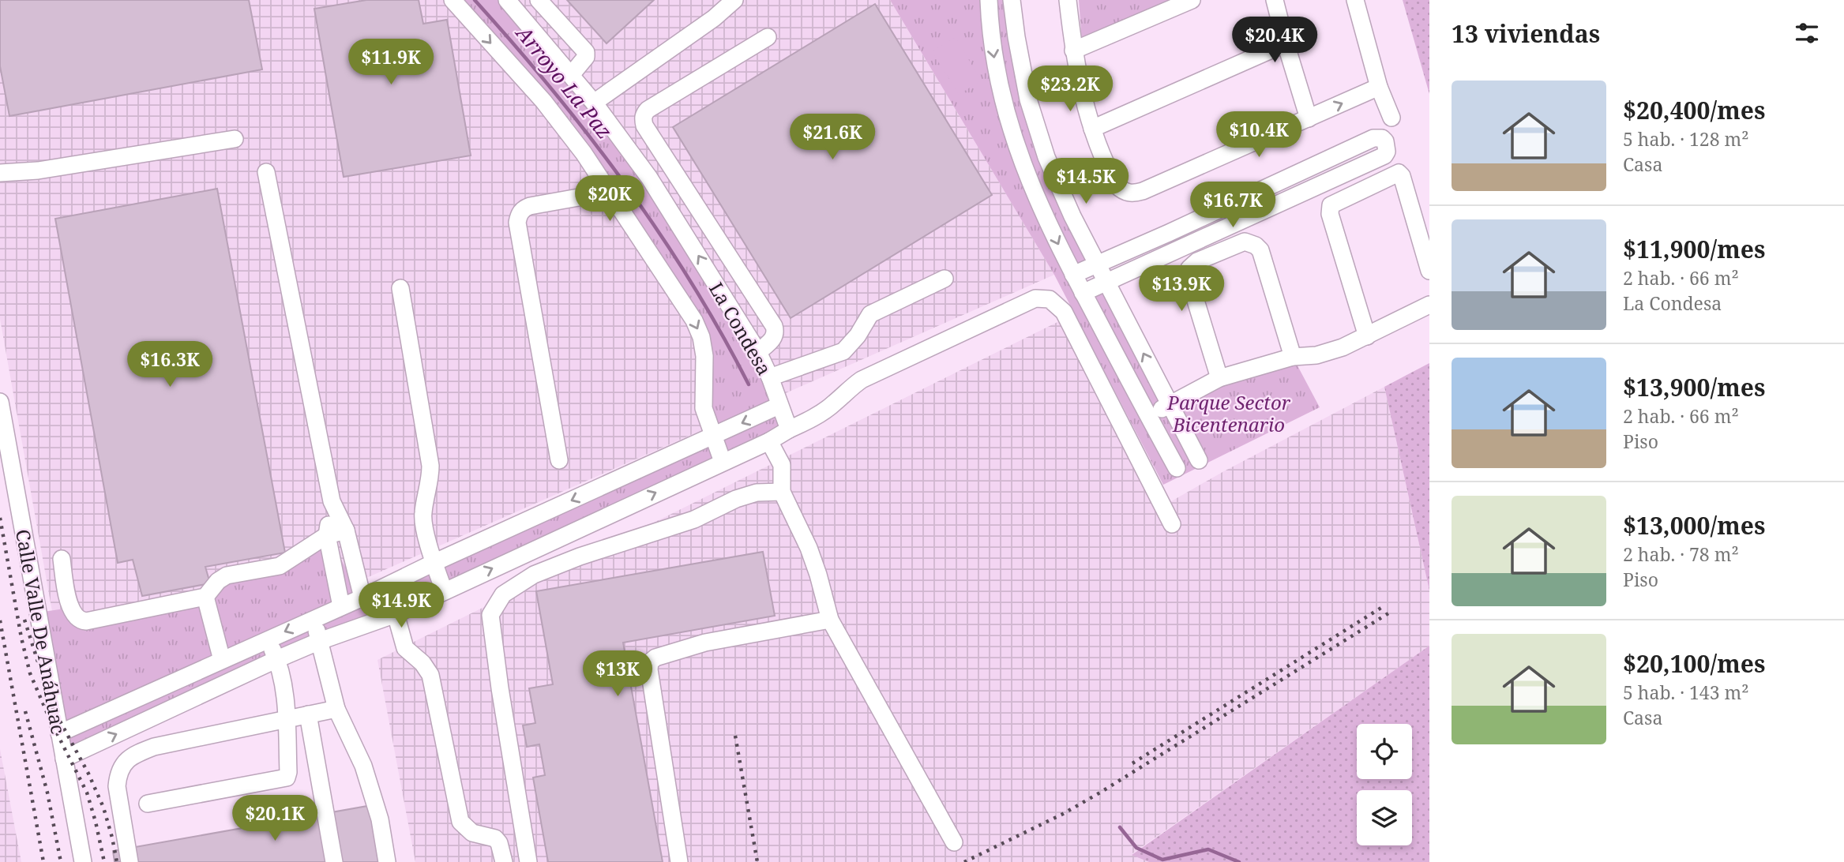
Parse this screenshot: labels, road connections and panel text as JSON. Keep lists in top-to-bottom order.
{
  "streets": {
    "street": ["La Condesa", "Calle Valle De Anáhuac"]
  },
  "water": ["Arroyo La Paz"],
  "parks": ["Parque Sector Bicentenario"],
  "page": {
    "heading": "13 viviendas",
    "price": [
      "$20.4K",
      "$11.9K",
      "$23.2K",
      "$10.4K",
      "$21.6K",
      "$14.5K",
      "$20K",
      "$16.7K",
      "$13.9K",
      "$16.3K",
      "$14.9K",
      "$13K",
      "$20.1K"
    ],
    "list": [
      {
        "name": "$20,400/mes",
        "note": "5 hab. · 128 m² · Casa"
      },
      {
        "name": "$11,900/mes",
        "note": "2 hab. · 66 m² · La Condesa"
      },
      {
        "name": "$13,900/mes",
        "note": "2 hab. · 66 m² · Piso"
      },
      {
        "name": "$13,000/mes",
        "note": "2 hab. · 78 m² · Piso"
      },
      {
        "name": "$20,100/mes",
        "note": "5 hab. · 143 m² · Casa"
      }
    ]
  }
}
